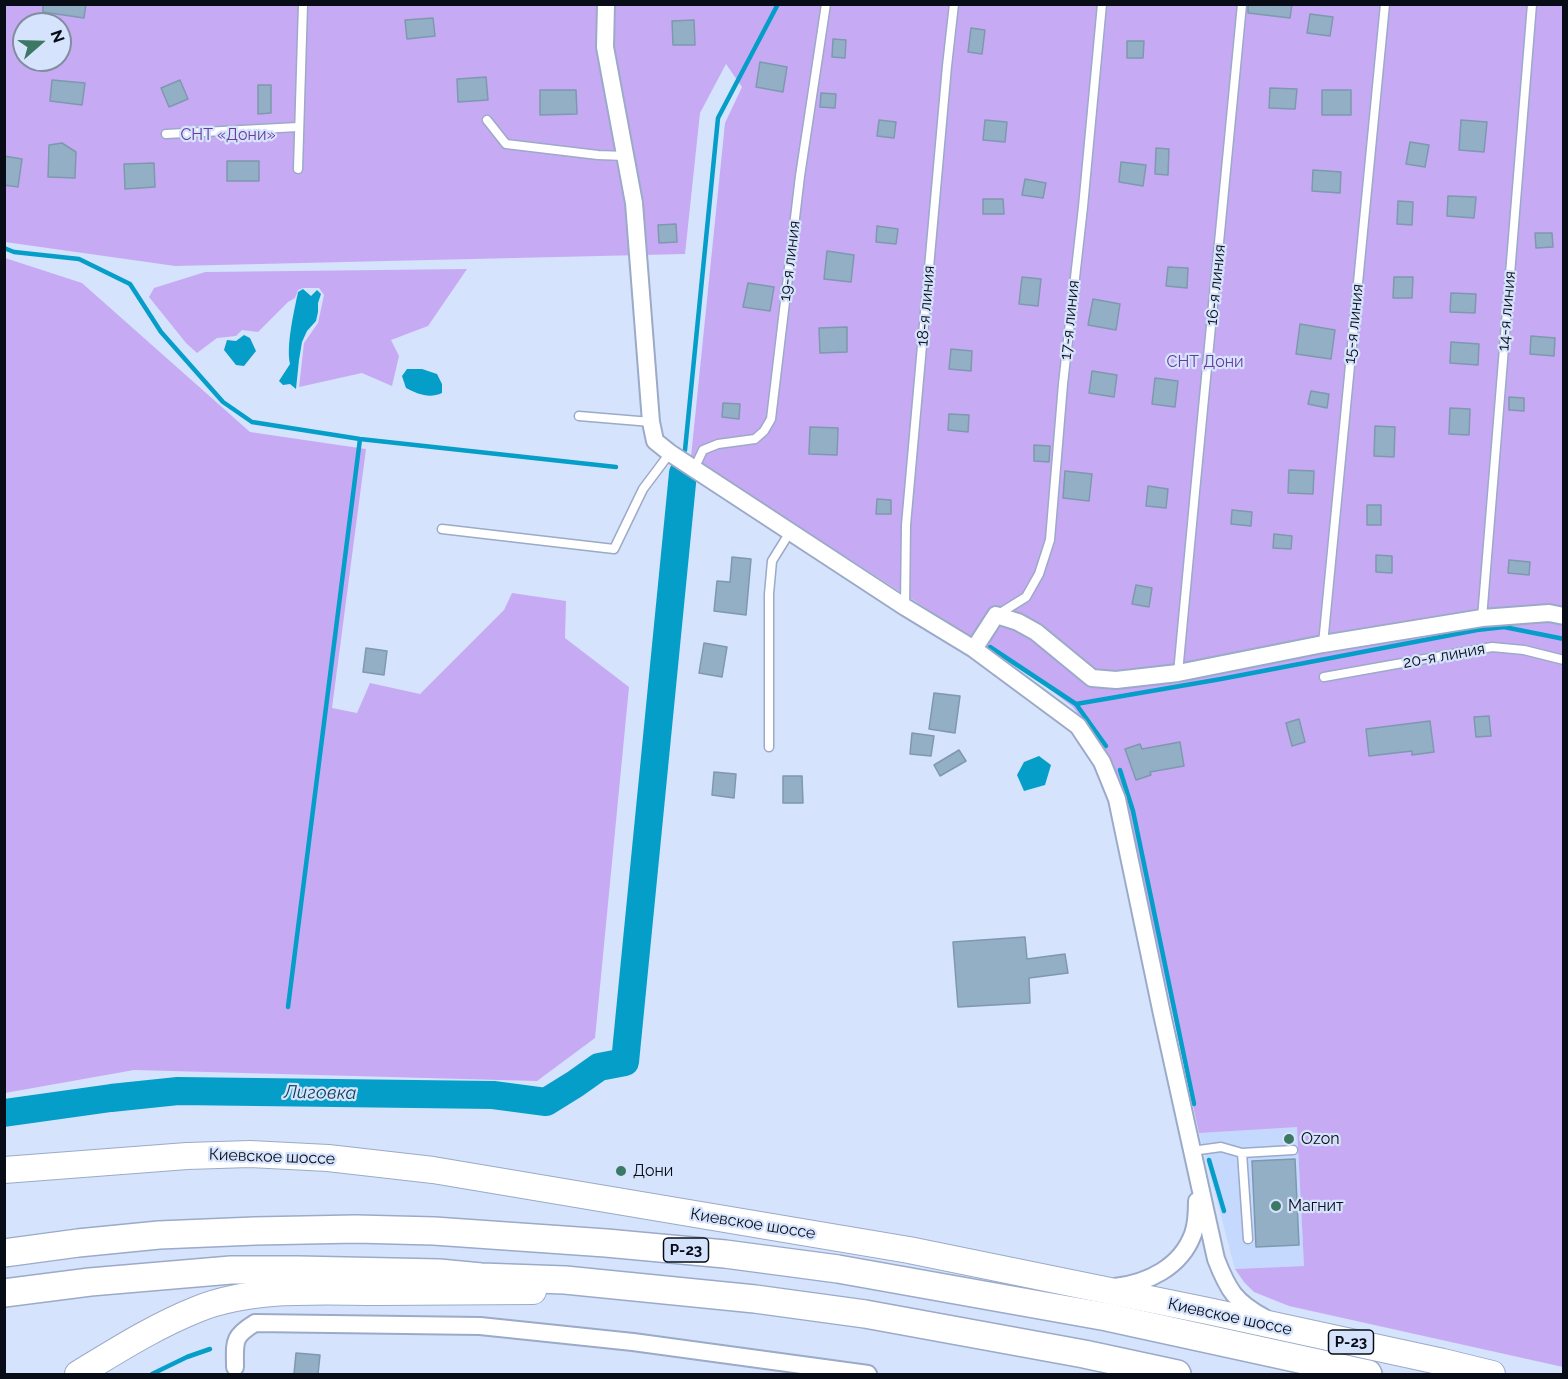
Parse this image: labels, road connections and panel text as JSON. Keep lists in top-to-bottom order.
{
  "streets": {
    "highway": ["Р-23"],
    "main road": ["Киевское шоссе"],
    "lane": [
      "19-я линия",
      "16-я линия",
      "18-я линия",
      "14-я линия",
      "17-я линия",
      "15-я линия",
      "20-я линия"
    ]
  },
  "water": ["Лиговка"],
  "parks": ["СНТ «Дони»", "СНТ Дони"],
  "places": ["Ozon", "Дони", "Магнит"],
  "north": "right"
}
